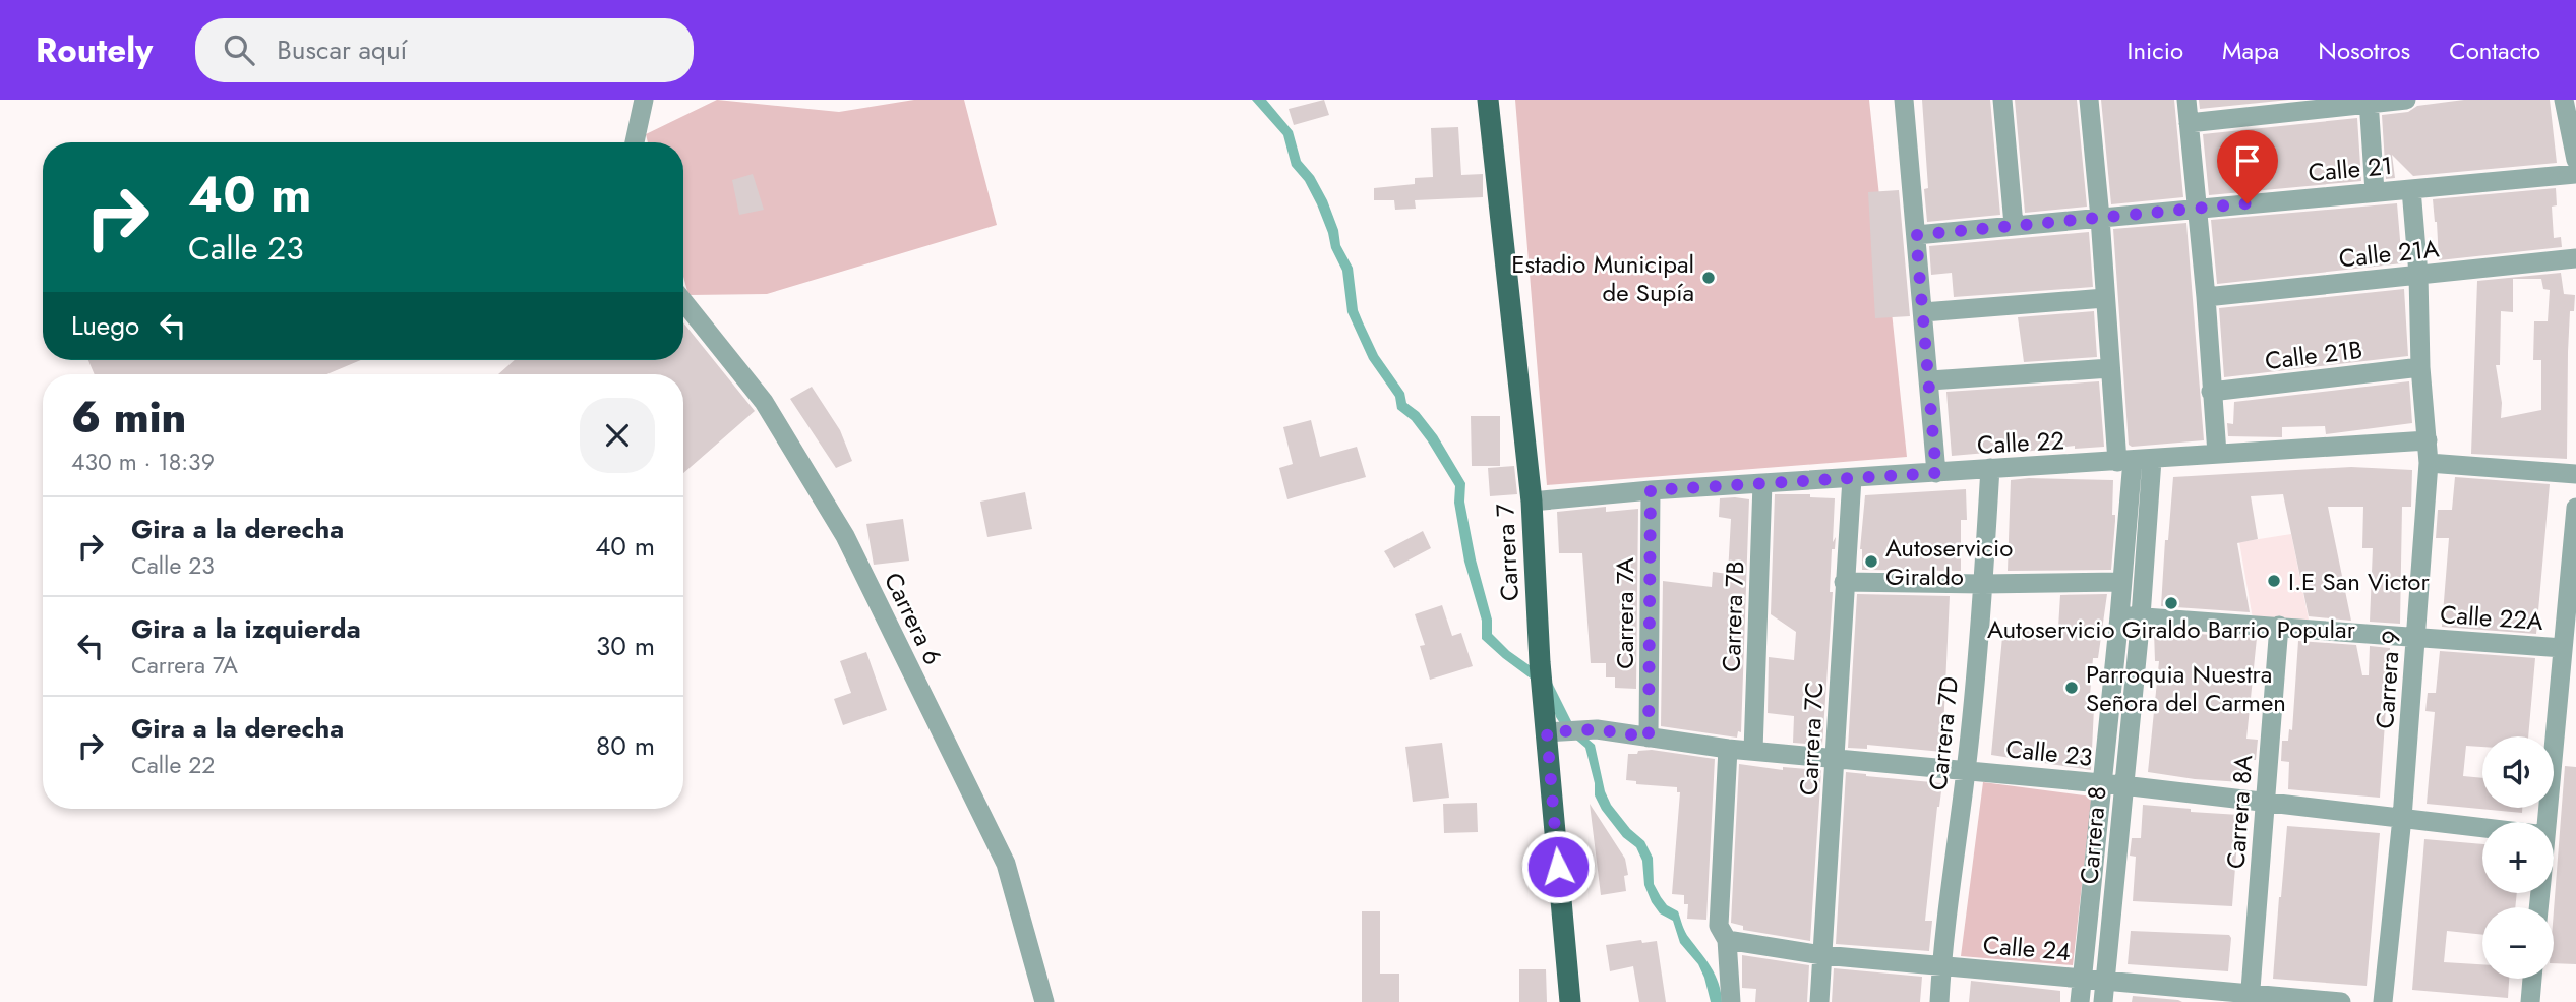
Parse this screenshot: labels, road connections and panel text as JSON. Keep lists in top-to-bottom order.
{
  "streets": {
    "main road": ["Carrera 7"],
    "street": [
      "Calle 21",
      "Calle 21A",
      "Calle 21B",
      "Calle 22",
      "Carrera 7A",
      "Carrera 7B",
      "Calle 22A",
      "Carrera 6",
      "Carrera 9",
      "Carrera 7D",
      "Carrera 7C",
      "Calle 23",
      "Carrera 8A",
      "Carrera 8",
      "Calle 24"
    ]
  },
  "crossings": [
    ["Calle 21", "Carrera 9"],
    ["Calle 21", "Carrera 8"],
    ["Calle 21A", "Carrera 9"],
    ["Calle 21B", "Carrera 9"],
    ["Calle 22", "Carrera 7"],
    ["Calle 22", "Carrera 7A"],
    ["Calle 22", "Carrera 7B"],
    ["Calle 22", "Carrera 9"],
    ["Calle 22", "Carrera 7D"],
    ["Calle 22", "Carrera 7C"],
    ["Calle 22", "Carrera 8"],
    ["Carrera 7", "Calle 23"],
    ["Carrera 7A", "Calle 23"],
    ["Carrera 7B", "Calle 23"],
    ["Calle 22A", "Carrera 9"],
    ["Calle 22A", "Carrera 8A"],
    ["Calle 22A", "Carrera 8"],
    ["Carrera 9", "Calle 23"],
    ["Carrera 7D", "Calle 23"],
    ["Carrera 7D", "Calle 24"],
    ["Carrera 7C", "Calle 23"],
    ["Carrera 7C", "Calle 24"],
    ["Calle 23", "Carrera 8A"],
    ["Calle 23", "Carrera 8"],
    ["Carrera 8A", "Calle 24"],
    ["Carrera 8", "Calle 24"]
  ],
  "places": [
    "Estadio Municipal de Supía",
    "Autoservicio Giraldo",
    "I.E San Victor",
    "Autoservicio Giraldo Barrio Popular",
    "Parroquia Nuestra Señora del Carmen"
  ],
  "page": {
    "header": "Routely",
    "search": "Buscar aquí",
    "nav": [
      "Inicio",
      "Mapa",
      "Nosotros",
      "Contacto"
    ],
    "turn": ["40 m", "Calle 23"],
    "then": "Luego",
    "heading": ["6 min", "430 m · 18:39"],
    "list": [
      {
        "name": "Gira a la derecha",
        "note": "Calle 23",
        "value": "40 m"
      },
      {
        "name": "Gira a la izquierda",
        "note": "Carrera 7A",
        "value": "30 m"
      },
      {
        "name": "Gira a la derecha",
        "note": "Calle 22",
        "value": "80 m"
      }
    ],
    "map_buttons": ["+", "−"]
  }
}
